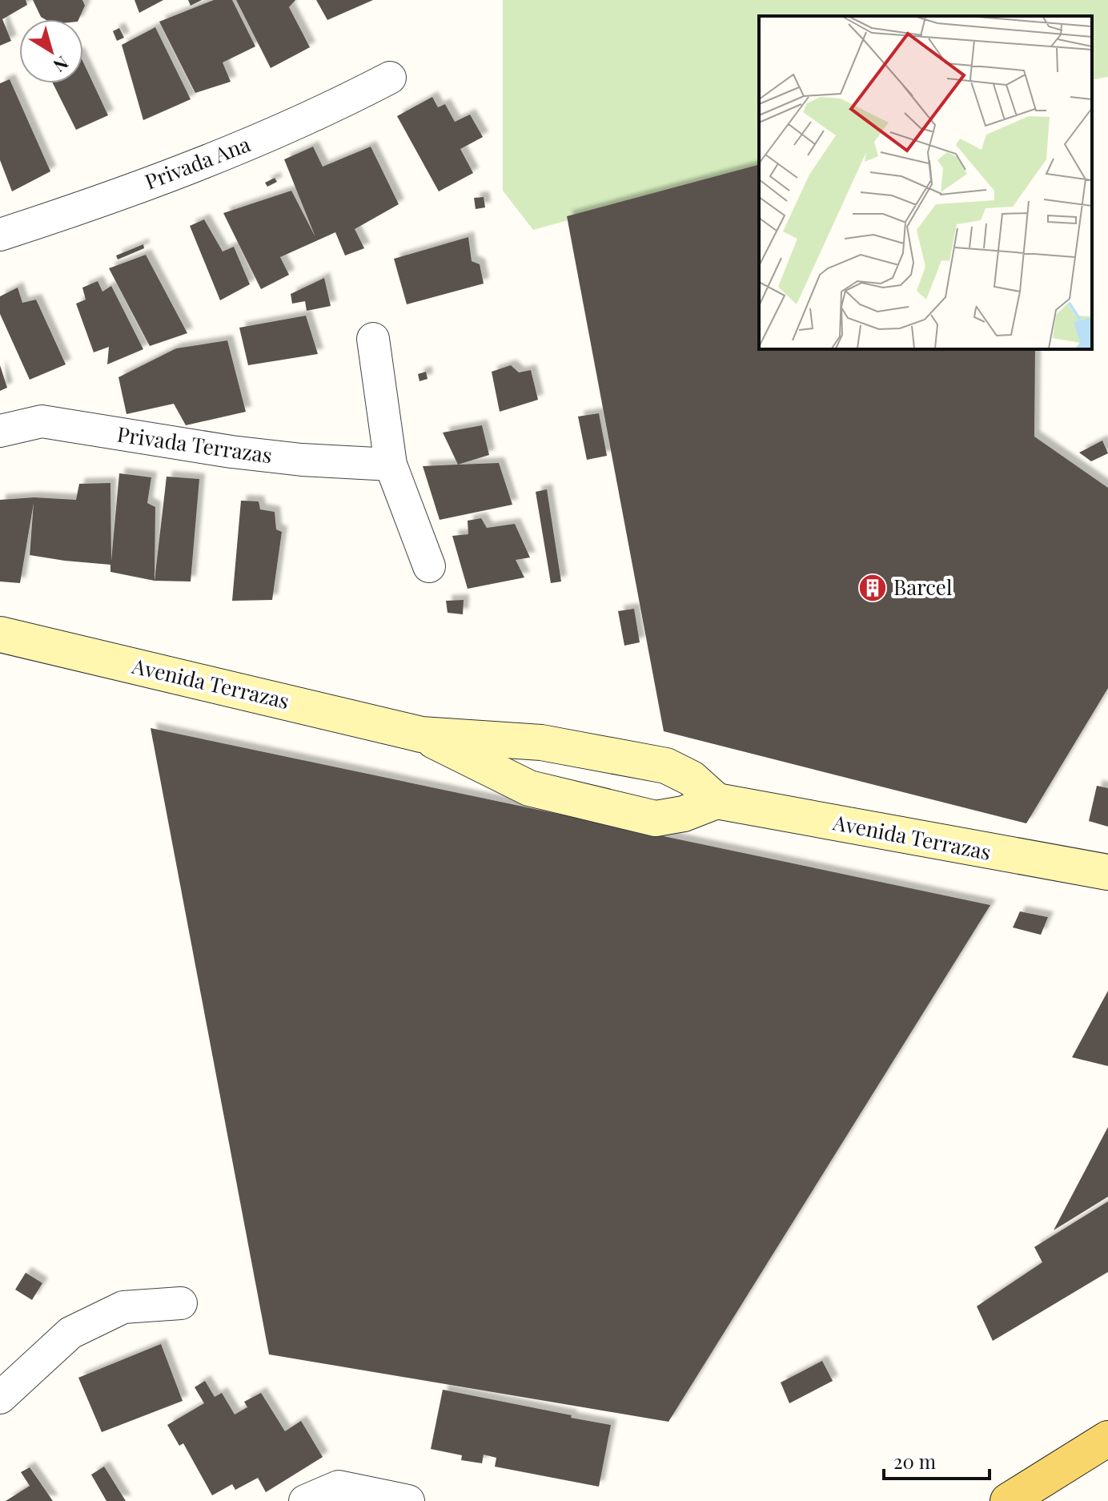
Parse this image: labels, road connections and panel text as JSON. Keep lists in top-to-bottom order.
{
  "streets": {
    "street": ["Privada Ana", "Privada Terrazas", "Avenida Terrazas"]
  },
  "places": {
    "building": ["Barcel"]
  },
  "scale_bar": "20 m",
  "north": "bottom right"
}
